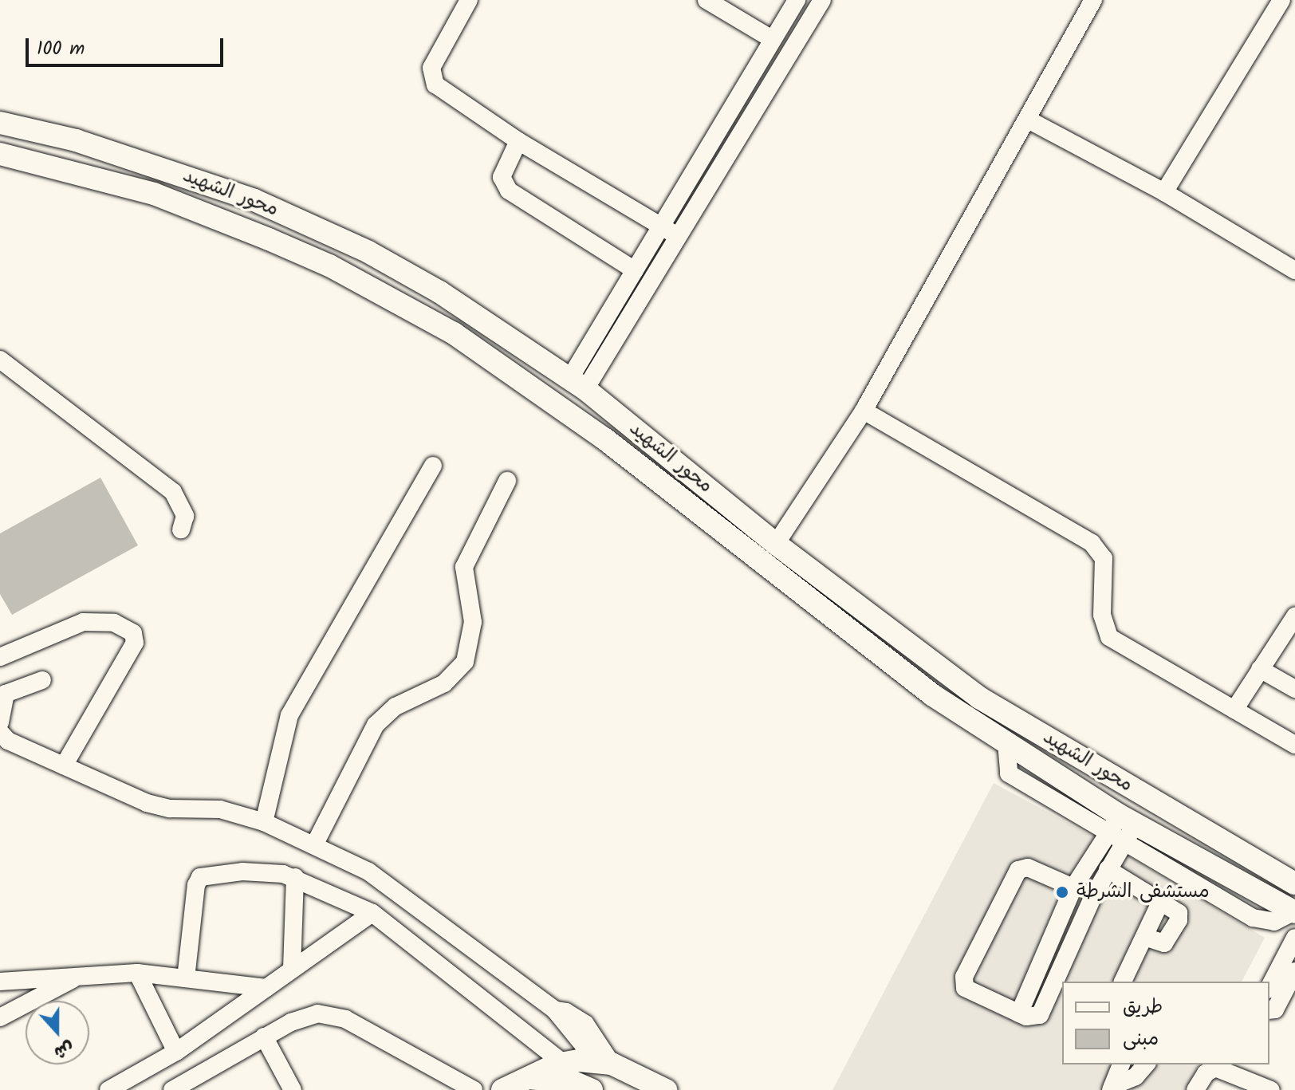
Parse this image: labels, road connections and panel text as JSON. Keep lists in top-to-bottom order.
{
  "streets": {
    "main road": ["محور الشهيد"]
  },
  "places": ["مستشفى الشرطة"],
  "legend": ["طريق", "مبنى"],
  "scale_bar": "100 m",
  "north": "bottom"
}
